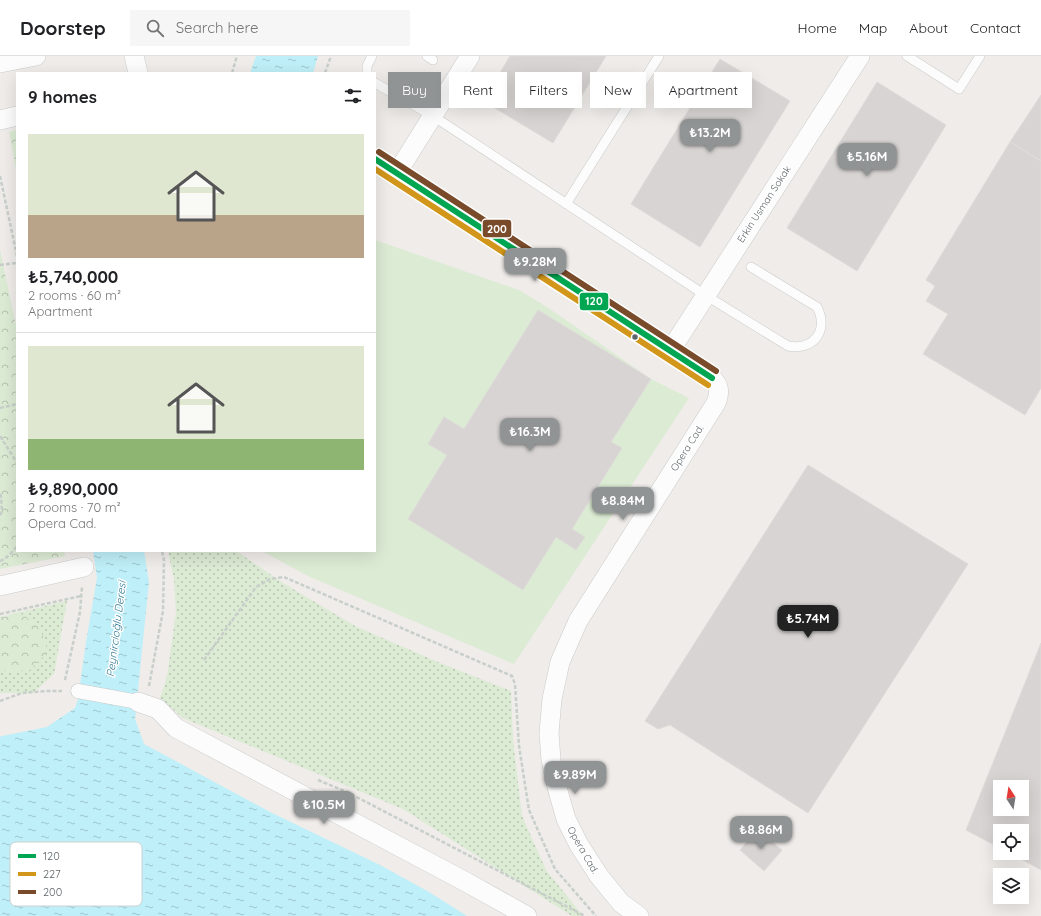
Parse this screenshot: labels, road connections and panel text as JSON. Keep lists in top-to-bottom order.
{
  "streets": {
    "street": ["Erkin Usman Sokak", "Opera Cad."]
  },
  "crossings": [
    ["Erkin Usman Sokak", "Opera Cad."]
  ],
  "water": ["Peynircioğlu Deresi"],
  "lines": ["transit line 200", "transit line 120", "transit line 227"],
  "legend": ["120", "227", "200"],
  "north": "top",
  "page": {
    "header": "Doorstep",
    "search": "Search here",
    "nav": [
      "Home",
      "Map",
      "About",
      "Contact"
    ],
    "chip": [
      "Buy",
      "Rent",
      "Filters",
      "New",
      "Apartment"
    ],
    "heading": "9 homes",
    "price": [
      "₺13.2M",
      "₺5.16M",
      "₺9.28M",
      "₺16.3M",
      "₺8.84M",
      "₺5.74M",
      "₺9.89M",
      "₺10.5M",
      "₺8.86M"
    ],
    "list": [
      {
        "name": "₺5,740,000",
        "note": "2 rooms · 60 m² · Apartment"
      },
      {
        "name": "₺9,890,000",
        "note": "2 rooms · 70 m² · Opera Cad."
      }
    ]
  }
}
